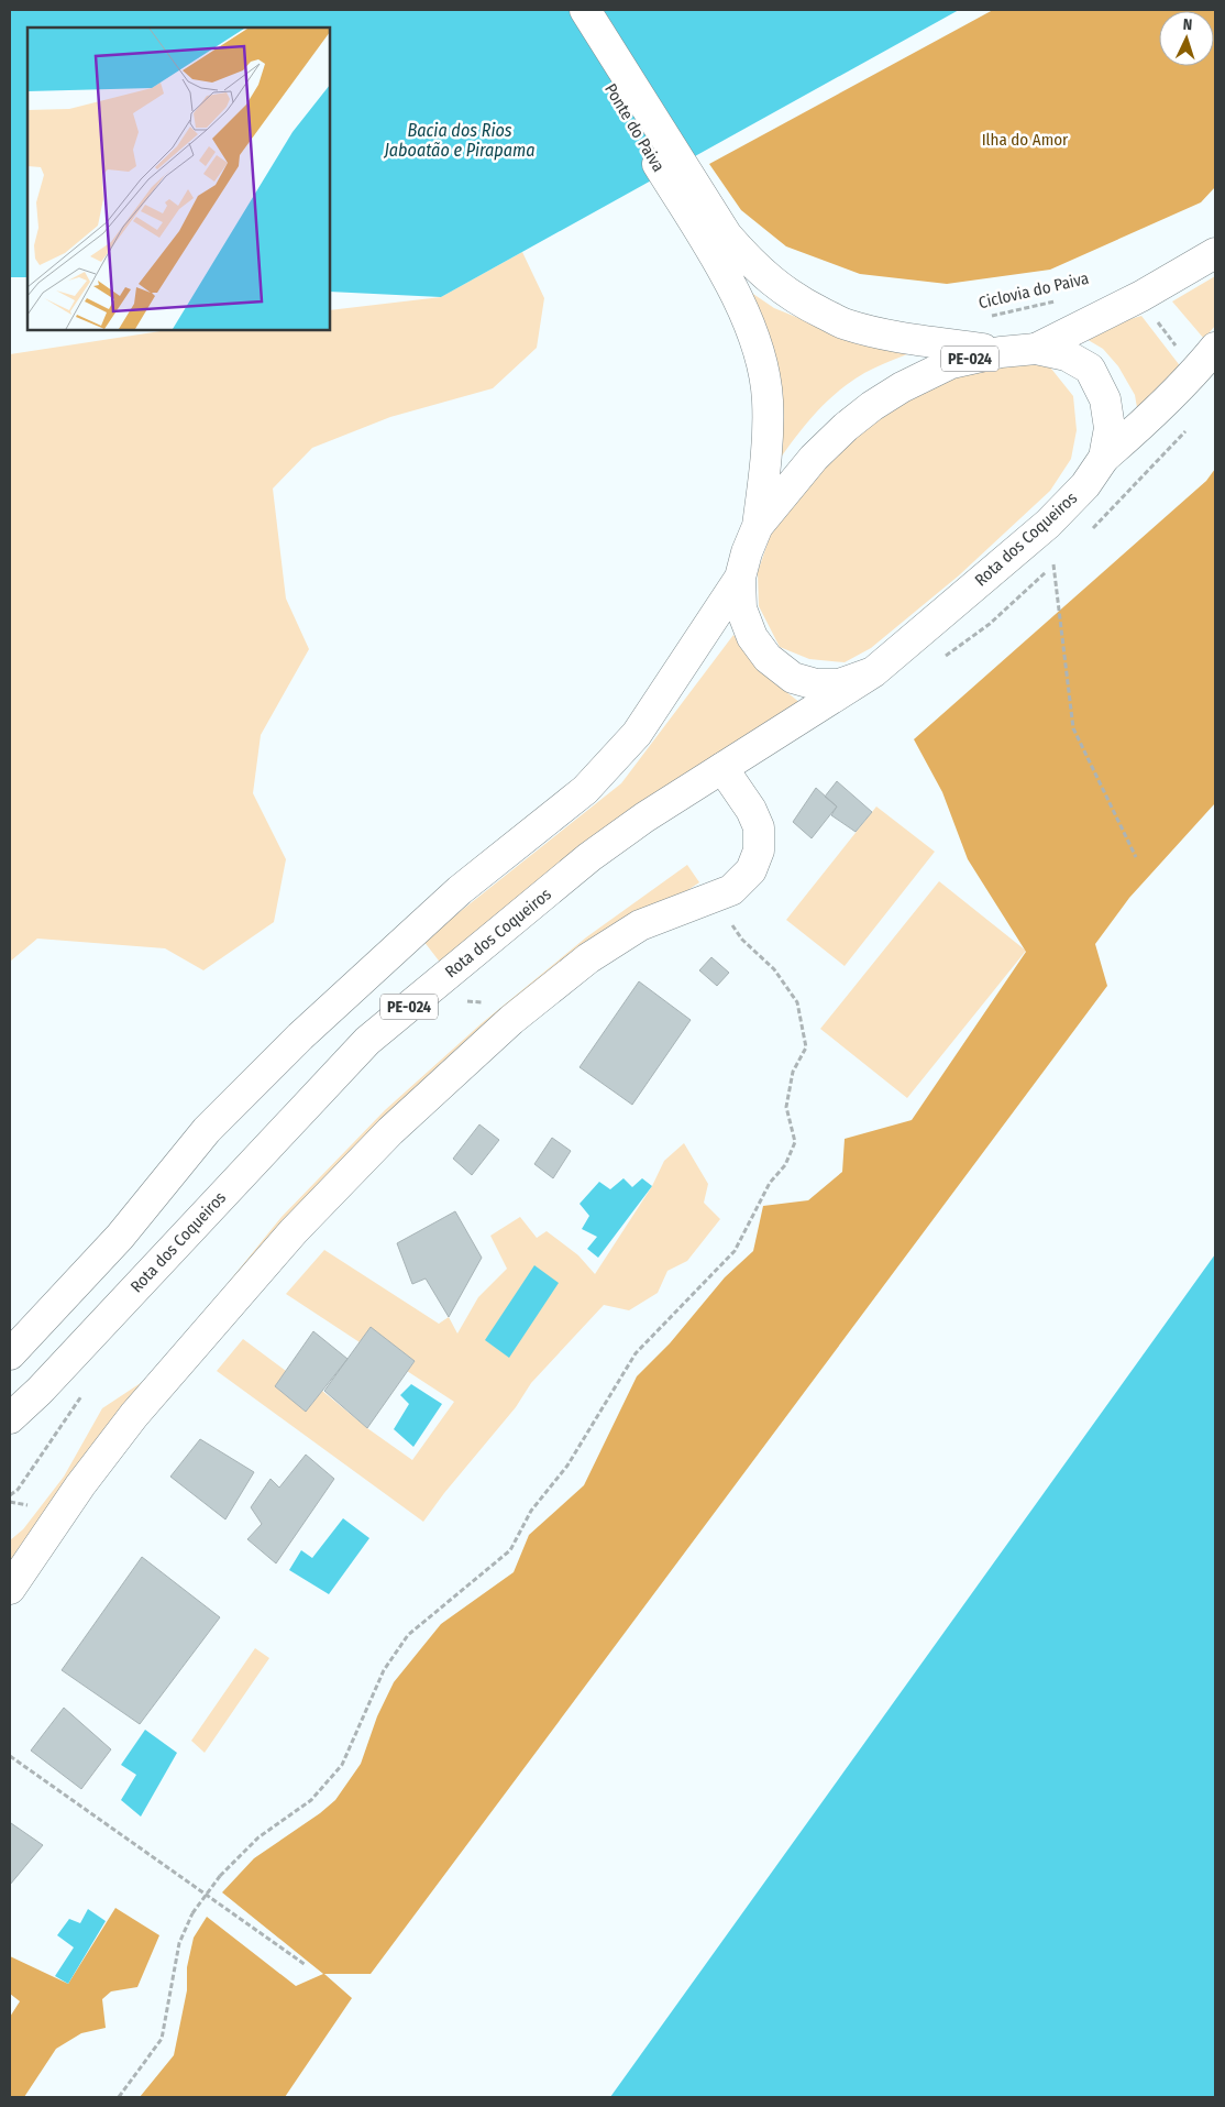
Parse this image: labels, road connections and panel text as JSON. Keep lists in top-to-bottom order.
{
  "streets": {
    "main road": ["Ponte do Paiva", "PE-024", "Rota dos Coqueiros"],
    "path": ["Ciclovia do Paiva"]
  },
  "crossings": [
    ["Ponte do Paiva", "Rota dos Coqueiros"]
  ],
  "water": ["Bacia dos Rios Jaboatão e Pirapama"],
  "parks": ["Ilha do Amor"],
  "north": "top"
}
